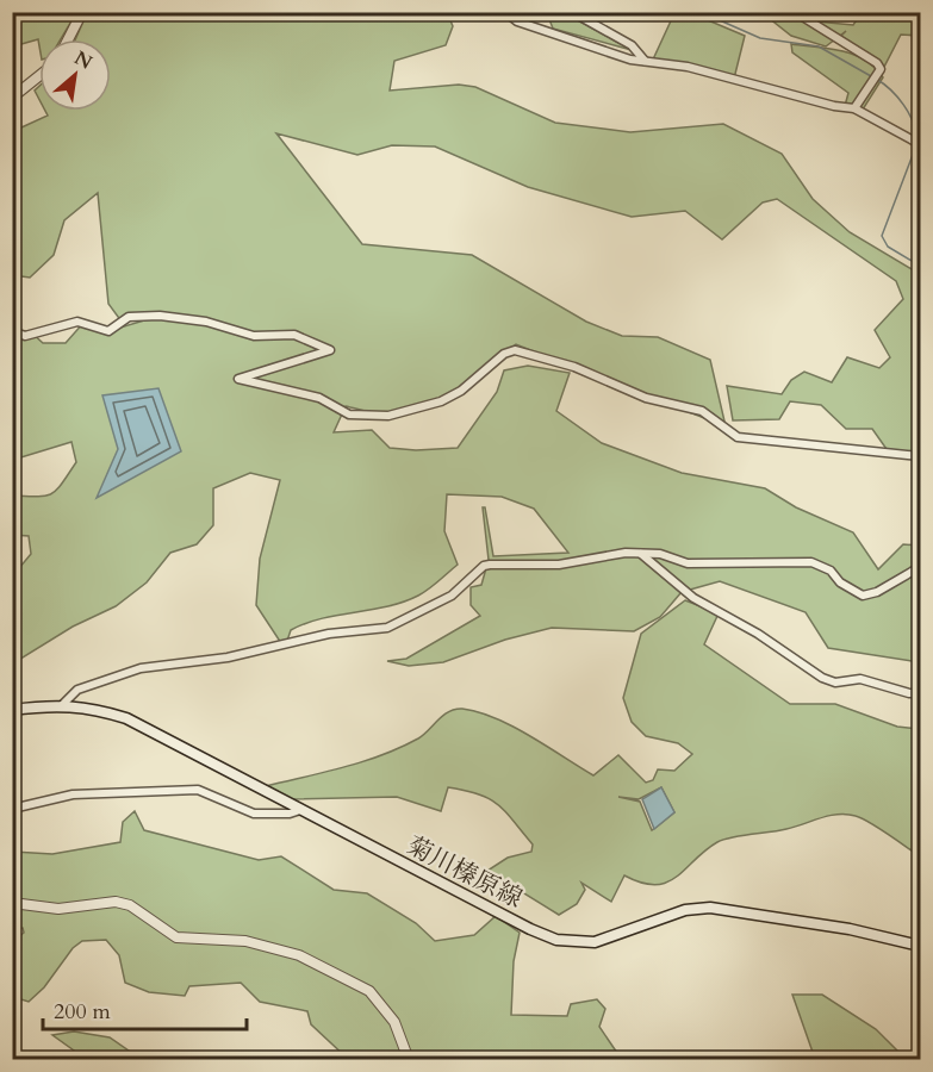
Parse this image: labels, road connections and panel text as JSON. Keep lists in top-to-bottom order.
{
  "streets": {
    "main road": ["菊川榛原線"]
  },
  "scale_bar": "200 m",
  "north": "top right"
}
